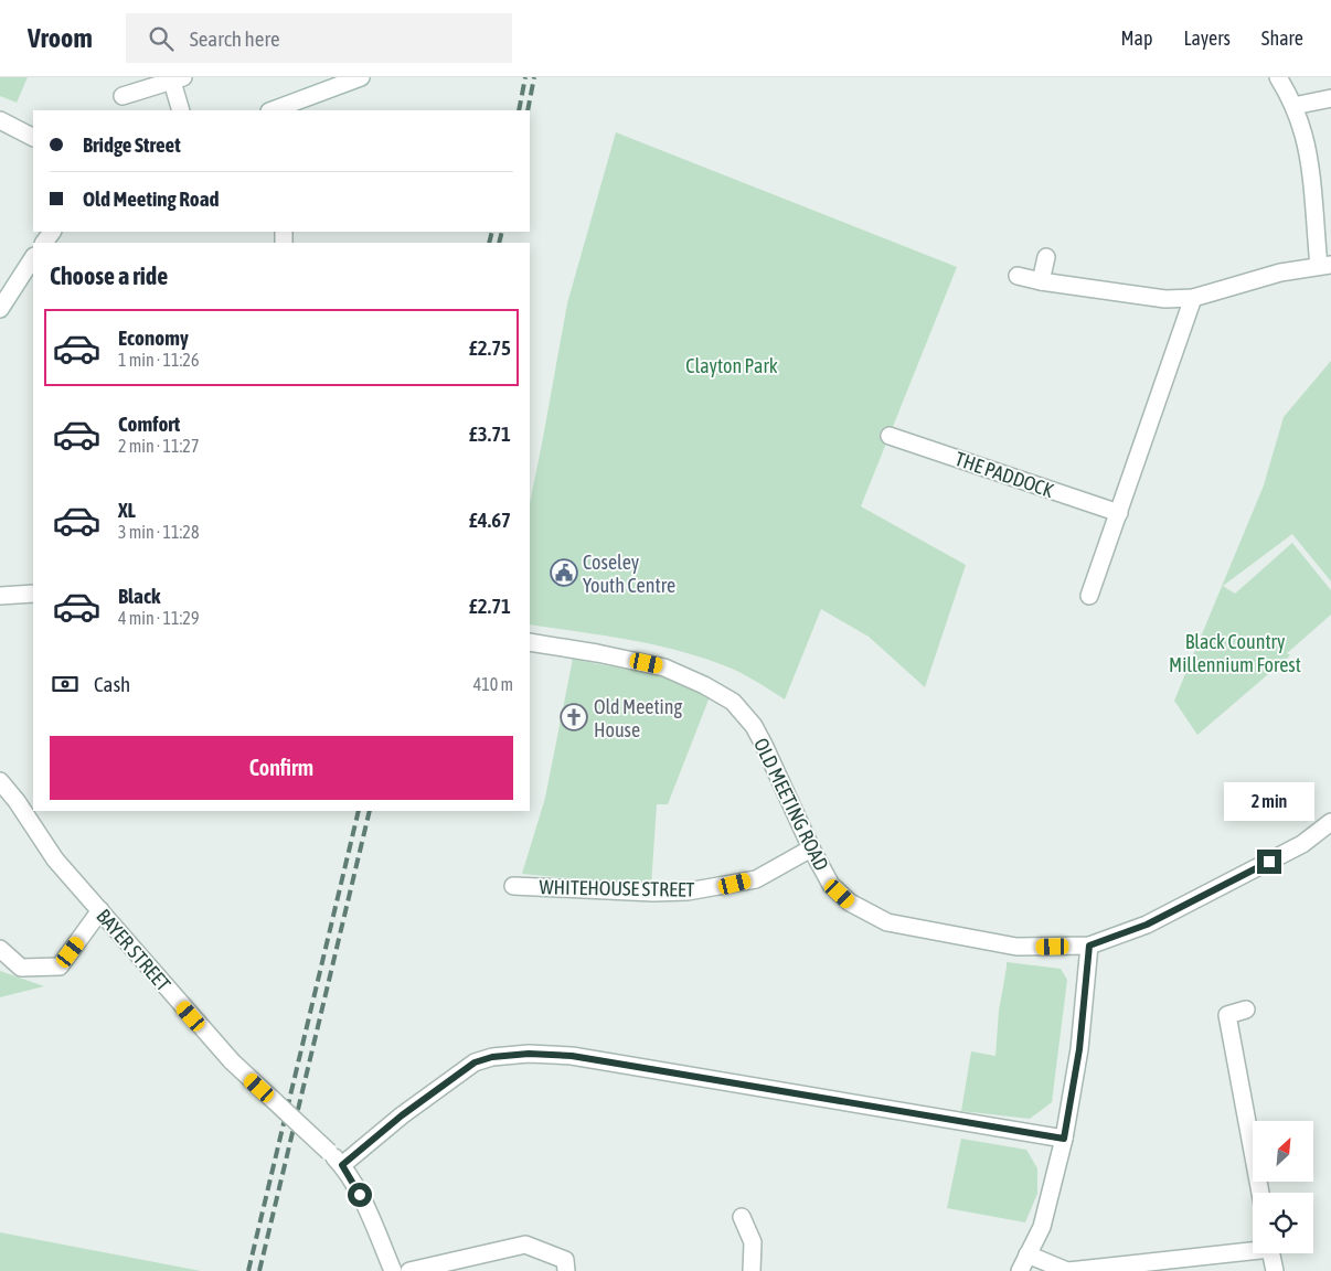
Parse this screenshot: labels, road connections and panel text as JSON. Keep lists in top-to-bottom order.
{
  "streets": {
    "street": [
      "THE PADDOCK",
      "OLD MEETING ROAD",
      "WHITEHOUSE STREET",
      "BAYER STREET"
    ]
  },
  "crossings": [
    ["OLD MEETING ROAD", "WHITEHOUSE STREET"]
  ],
  "parks": ["Clayton Park", "Black Country Millennium Forest"],
  "places": {
    "public building": ["Coseley Youth Centre"],
    "church": ["Old Meeting House"]
  },
  "north": "top right",
  "page": {
    "header": "Vroom",
    "search": "Search here",
    "nav": ["Map", "Layers", "Share"],
    "banner": ["Bridge Street", "Old Meeting Road"],
    "heading": "Choose a ride",
    "list": [
      {
        "name": "Economy",
        "note": "1 min · 11:26",
        "value": "£2.75"
      },
      {
        "name": "Comfort",
        "note": "2 min · 11:27",
        "value": "£3.71"
      },
      {
        "name": "XL",
        "note": "3 min · 11:28",
        "value": "£4.67"
      },
      {
        "name": "Black",
        "note": "4 min · 11:29",
        "value": "£2.71"
      }
    ],
    "pay": ["Cash", "410 m"],
    "buttons": "Confirm",
    "bubble": "2 min"
  }
}
